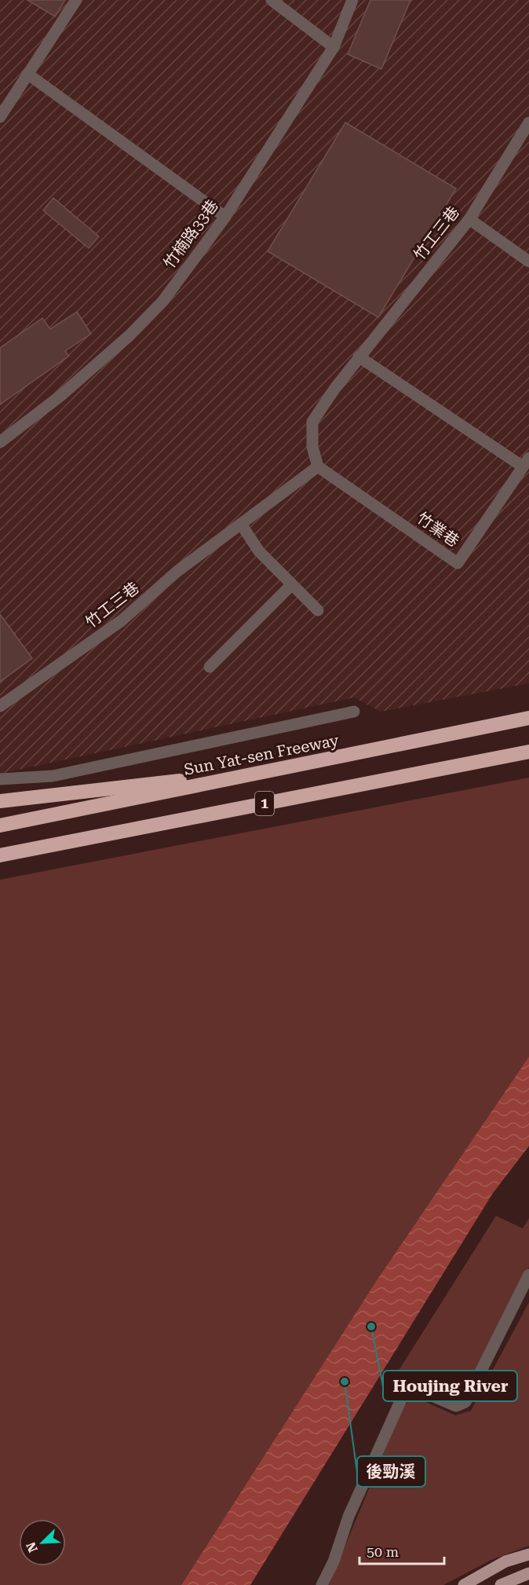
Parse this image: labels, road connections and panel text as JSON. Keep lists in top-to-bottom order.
{
  "streets": {
    "highway": ["Sun Yat-sen Freeway", "1"],
    "street": ["竹工三巷", "竹楠路33巷", "竹業巷"]
  },
  "crossings": [
    ["竹工三巷", "竹業巷"]
  ],
  "places": ["Houjing River", "後勁溪"],
  "scale_bar": "50 m",
  "north": "bottom left"
}
